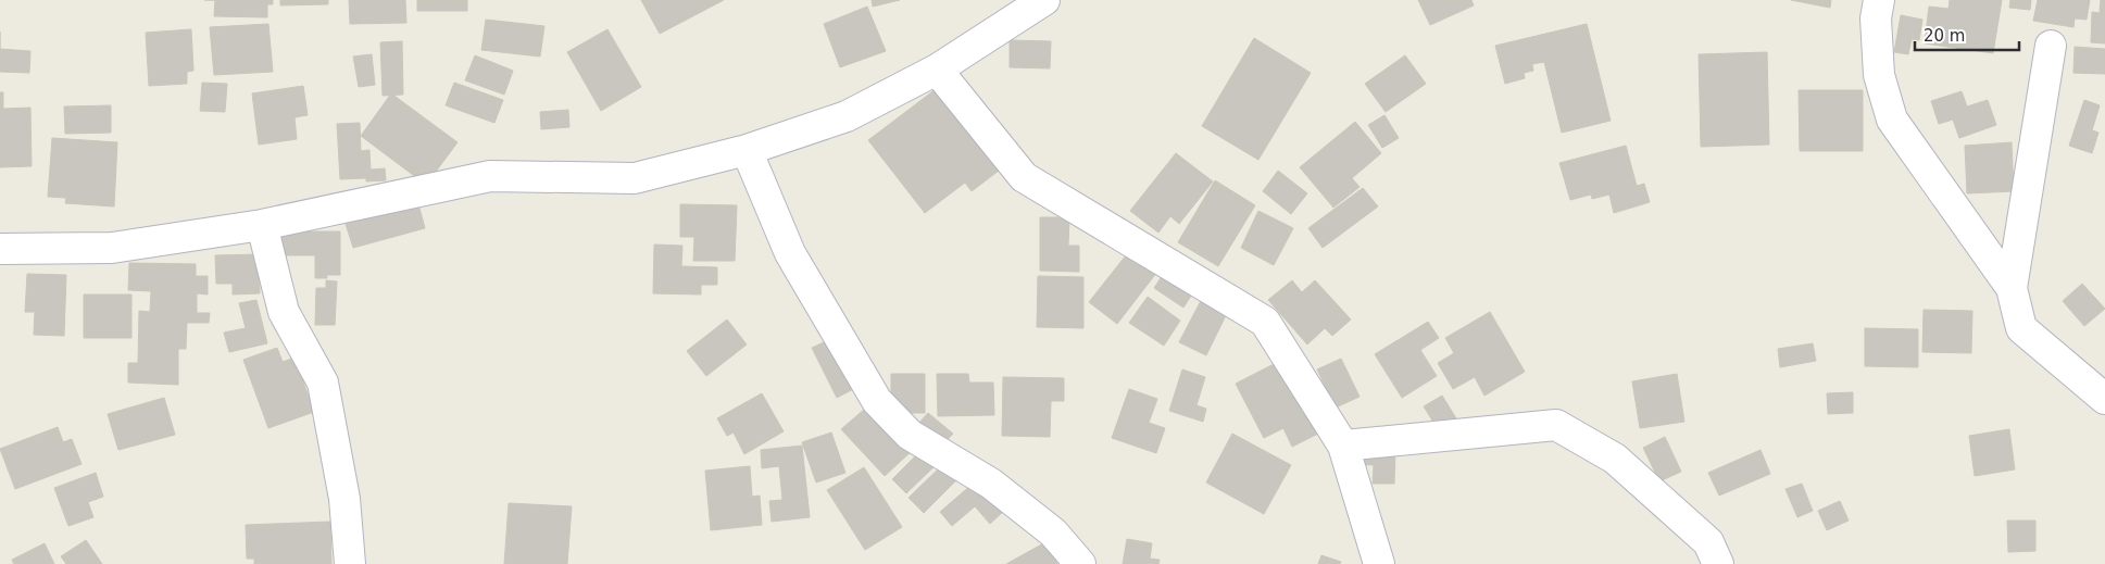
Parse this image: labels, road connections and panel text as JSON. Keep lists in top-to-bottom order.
{
  "scale_bar": "20 m"
}
